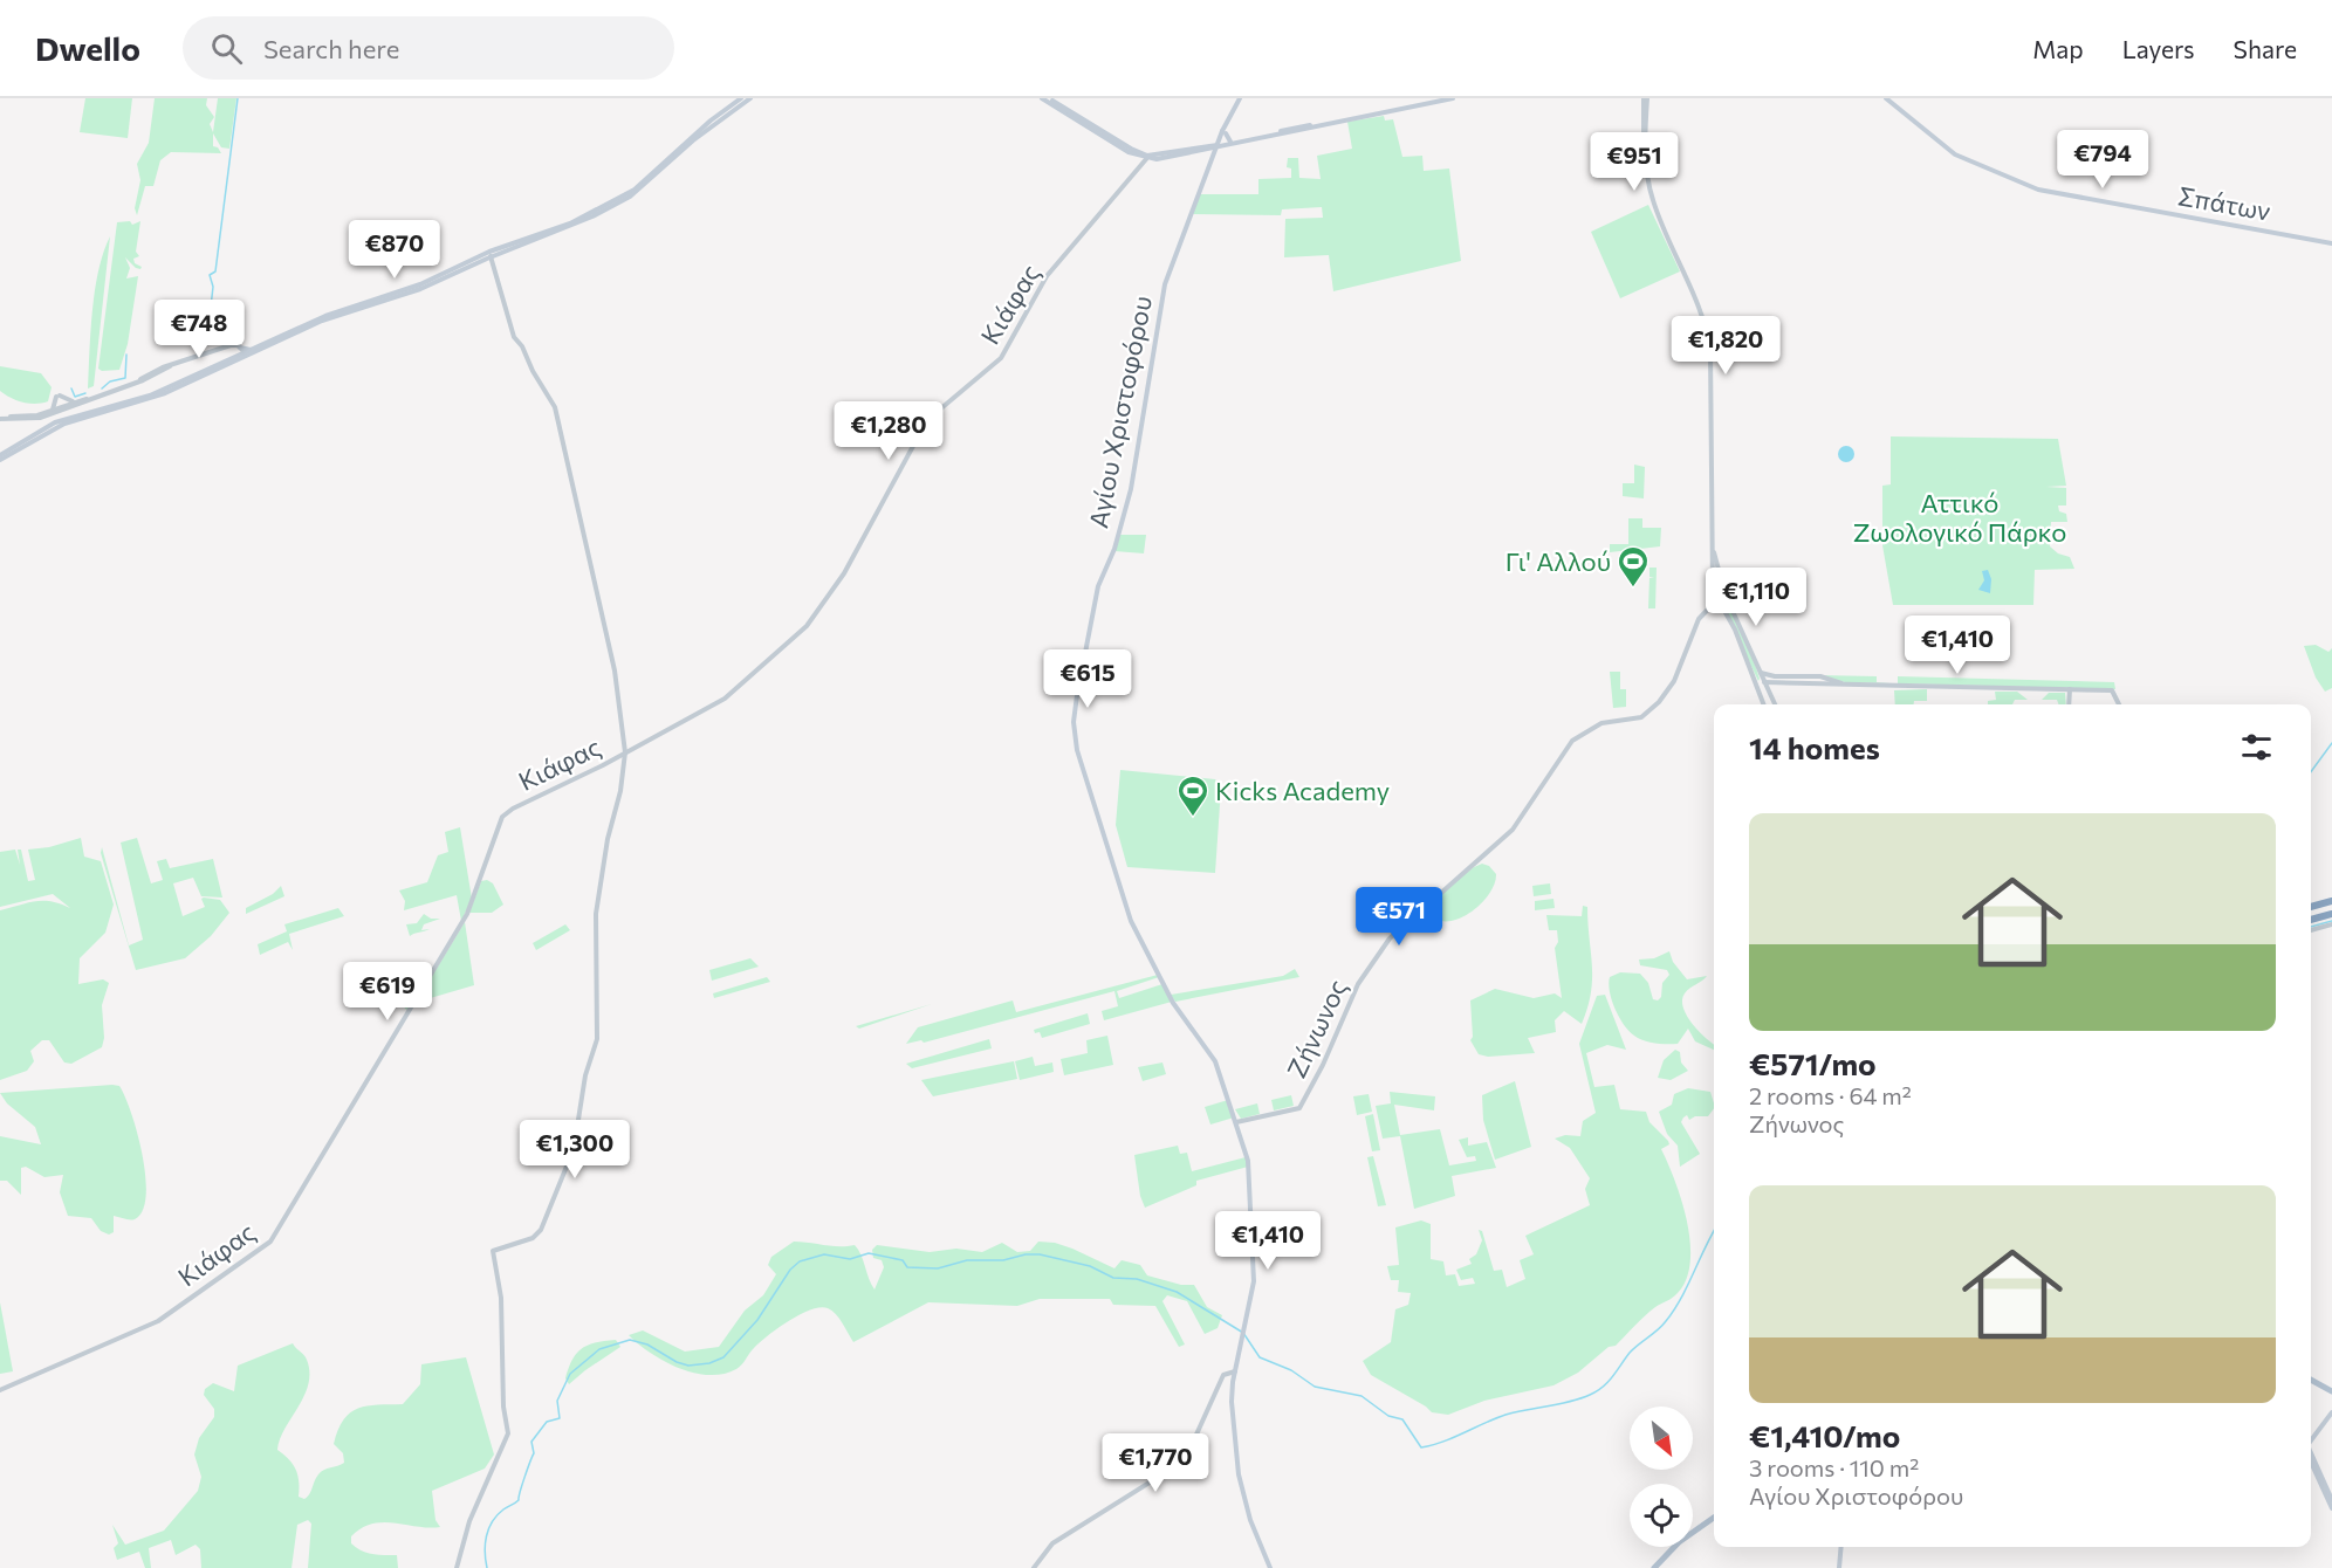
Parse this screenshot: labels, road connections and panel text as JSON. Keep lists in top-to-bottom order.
{
  "streets": {
    "main road": ["Σπάτων", "Αγίου Χριστοφόρου"],
    "street": ["Κιάφας", "Ζήνωνος"]
  },
  "crossings": [
    ["Αγίου Χριστοφόρου", "Ζήνωνος"]
  ],
  "parks": ["Αττικό Ζωολογικό Πάρκο"],
  "places": {
    "sports": ["Γι' Αλλού", "Kicks Academy"]
  },
  "north": "bottom right",
  "page": {
    "header": "Dwello",
    "search": "Search here",
    "nav": ["Map", "Layers", "Share"],
    "price": [
      "€794",
      "€951",
      "€870",
      "€748",
      "€1,820",
      "€1,280",
      "€1,110",
      "€1,410",
      "€615",
      "€571",
      "€619",
      "€1,300",
      "€1,410",
      "€1,770"
    ],
    "heading": "14 homes",
    "list": [
      {
        "name": "€571/mo",
        "note": "2 rooms · 64 m² · Ζήνωνος"
      },
      {
        "name": "€1,410/mo",
        "note": "3 rooms · 110 m² · Αγίου Χριστοφόρου"
      }
    ]
  }
}
